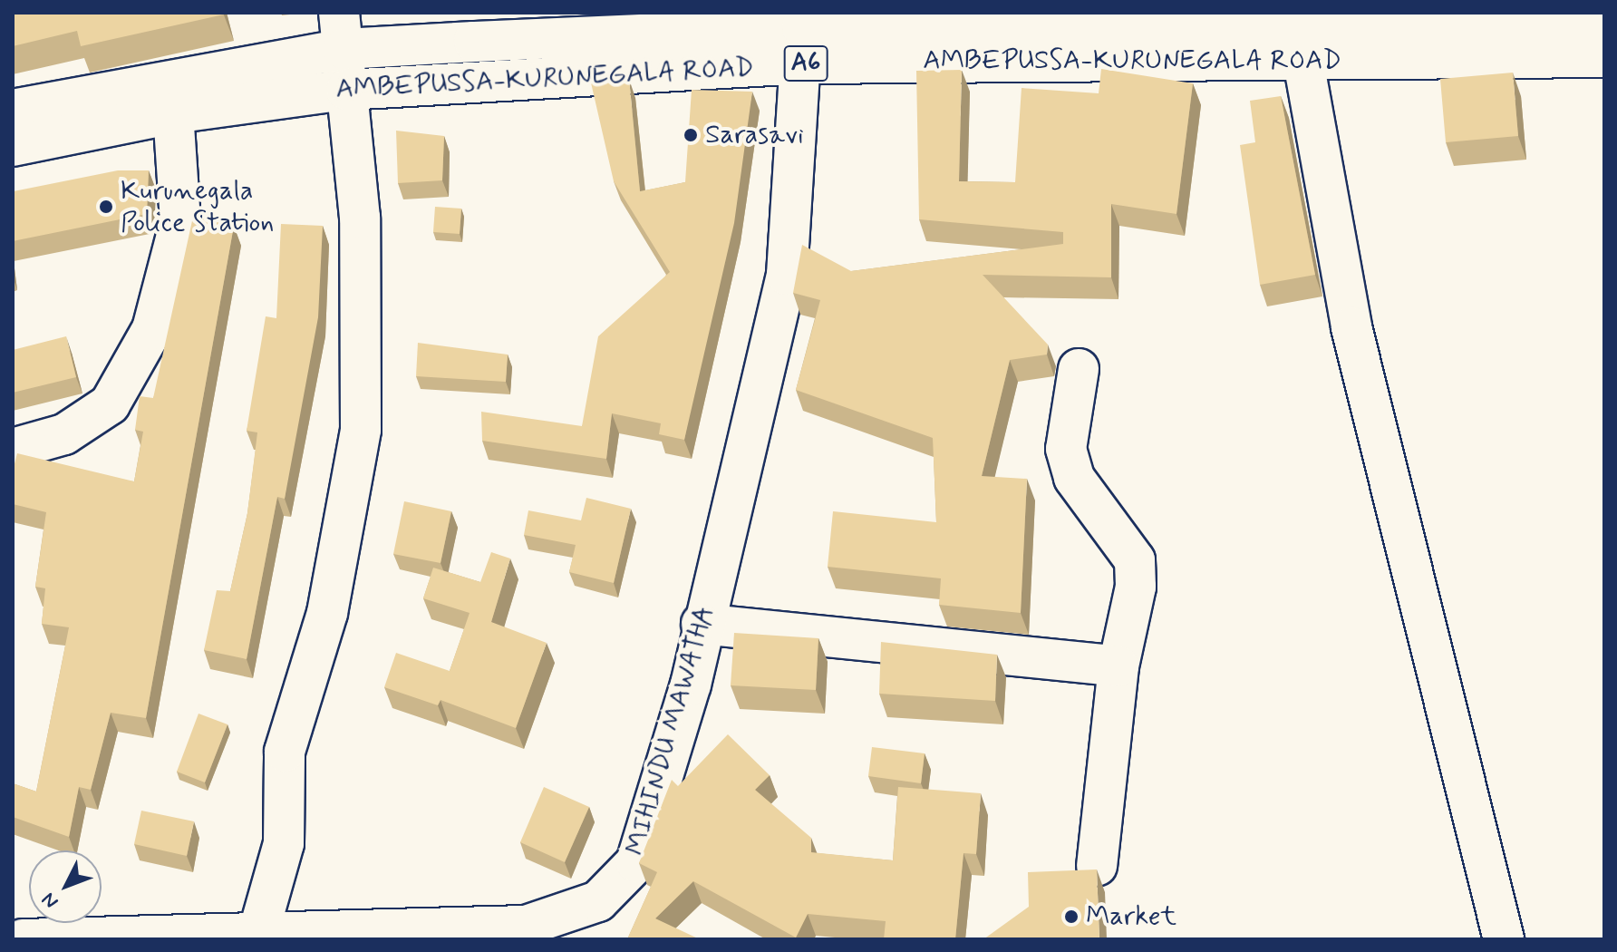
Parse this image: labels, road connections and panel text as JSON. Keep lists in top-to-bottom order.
{
  "streets": {
    "main road": ["AMBEPUSSA-KURUNEGALA ROAD", "A6", "MIHINDU MAWATHA"]
  },
  "crossings": [
    ["AMBEPUSSA-KURUNEGALA ROAD", "MIHINDU MAWATHA"]
  ],
  "places": ["Sarasavi", "Kurunegala Police Station", "Market"],
  "north": "bottom left"
}
